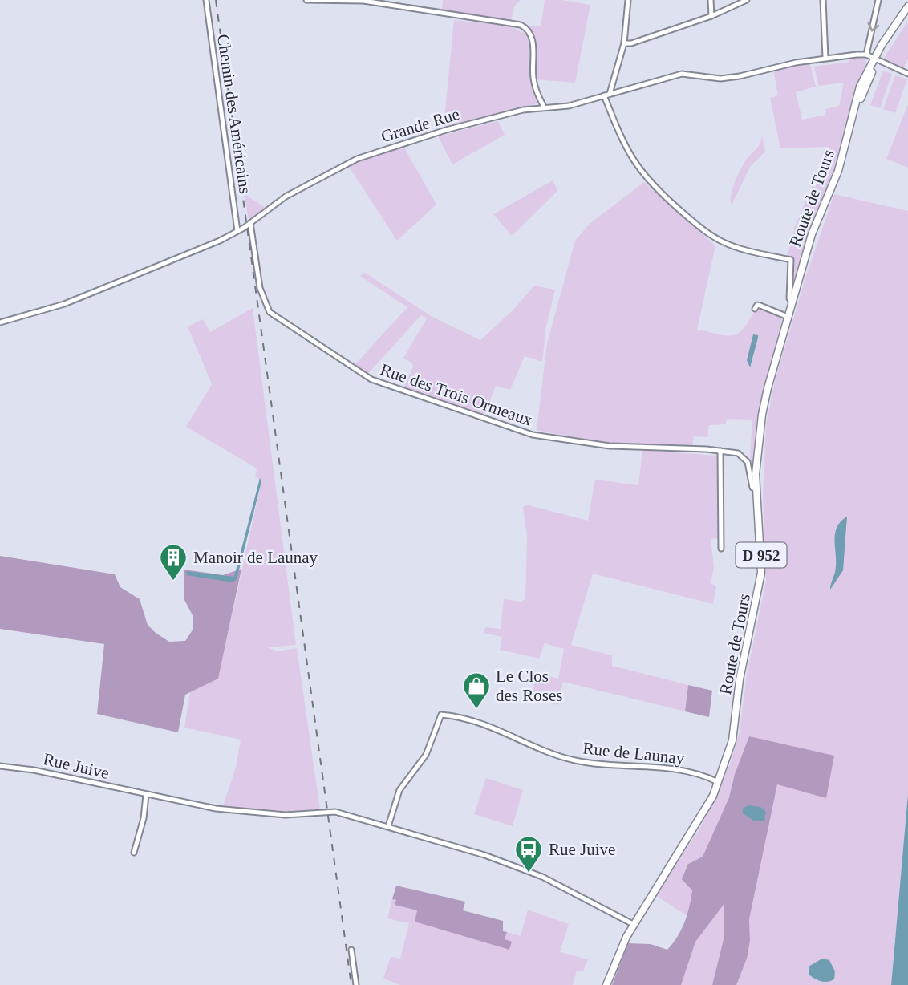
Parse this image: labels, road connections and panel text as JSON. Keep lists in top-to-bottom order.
{
  "streets": {
    "main road": ["Route de Tours", "D 952"],
    "street": [
      "Chemin des Américains",
      "Grande Rue",
      "Rue des Trois Ormeaux",
      "Rue de Launay",
      "Rue Juive"
    ]
  },
  "crossings": [
    ["Chemin des Américains", "Grande Rue"],
    ["Grande Rue", "Rue des Trois Ormeaux"],
    ["Route de Tours", "Rue des Trois Ormeaux"],
    ["Route de Tours", "Rue de Launay"],
    ["Route de Tours", "Rue Juive"],
    ["Rue de Launay", "Rue Juive"]
  ],
  "places": {
    "building": ["Manoir de Launay"],
    "shop": ["Le Clos des Roses"],
    "bus stop": ["Rue Juive"]
  }
}
